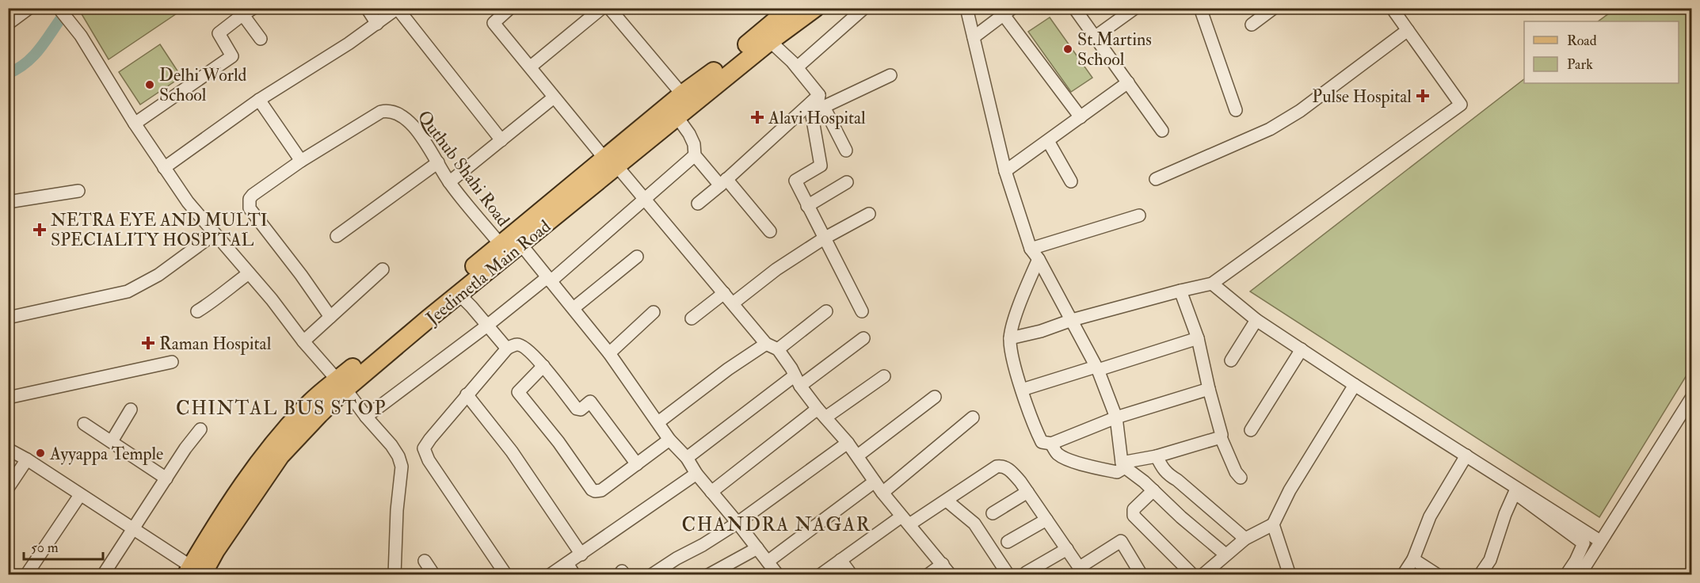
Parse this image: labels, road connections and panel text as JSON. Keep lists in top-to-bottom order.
{
  "streets": {
    "main road": ["Jeedimetla Main Road"],
    "street": ["Quthub Shahi Road"]
  },
  "crossings": [
    ["Quthub Shahi Road", "Jeedimetla Main Road"]
  ],
  "districts": ["CHINTAL BUS STOP", "CHANDRA NAGAR"],
  "places": {
    "other": ["St.Martins School", "Delhi World School", "Ayyappa Temple"],
    "health": [
      "Pulse Hospital",
      "Alavi Hospital",
      "NETRA EYE AND MULTI SPECIALITY HOSPITAL",
      "Raman Hospital"
    ]
  },
  "legend": ["Road", "Park"],
  "scale_bar": "50 m"
}
